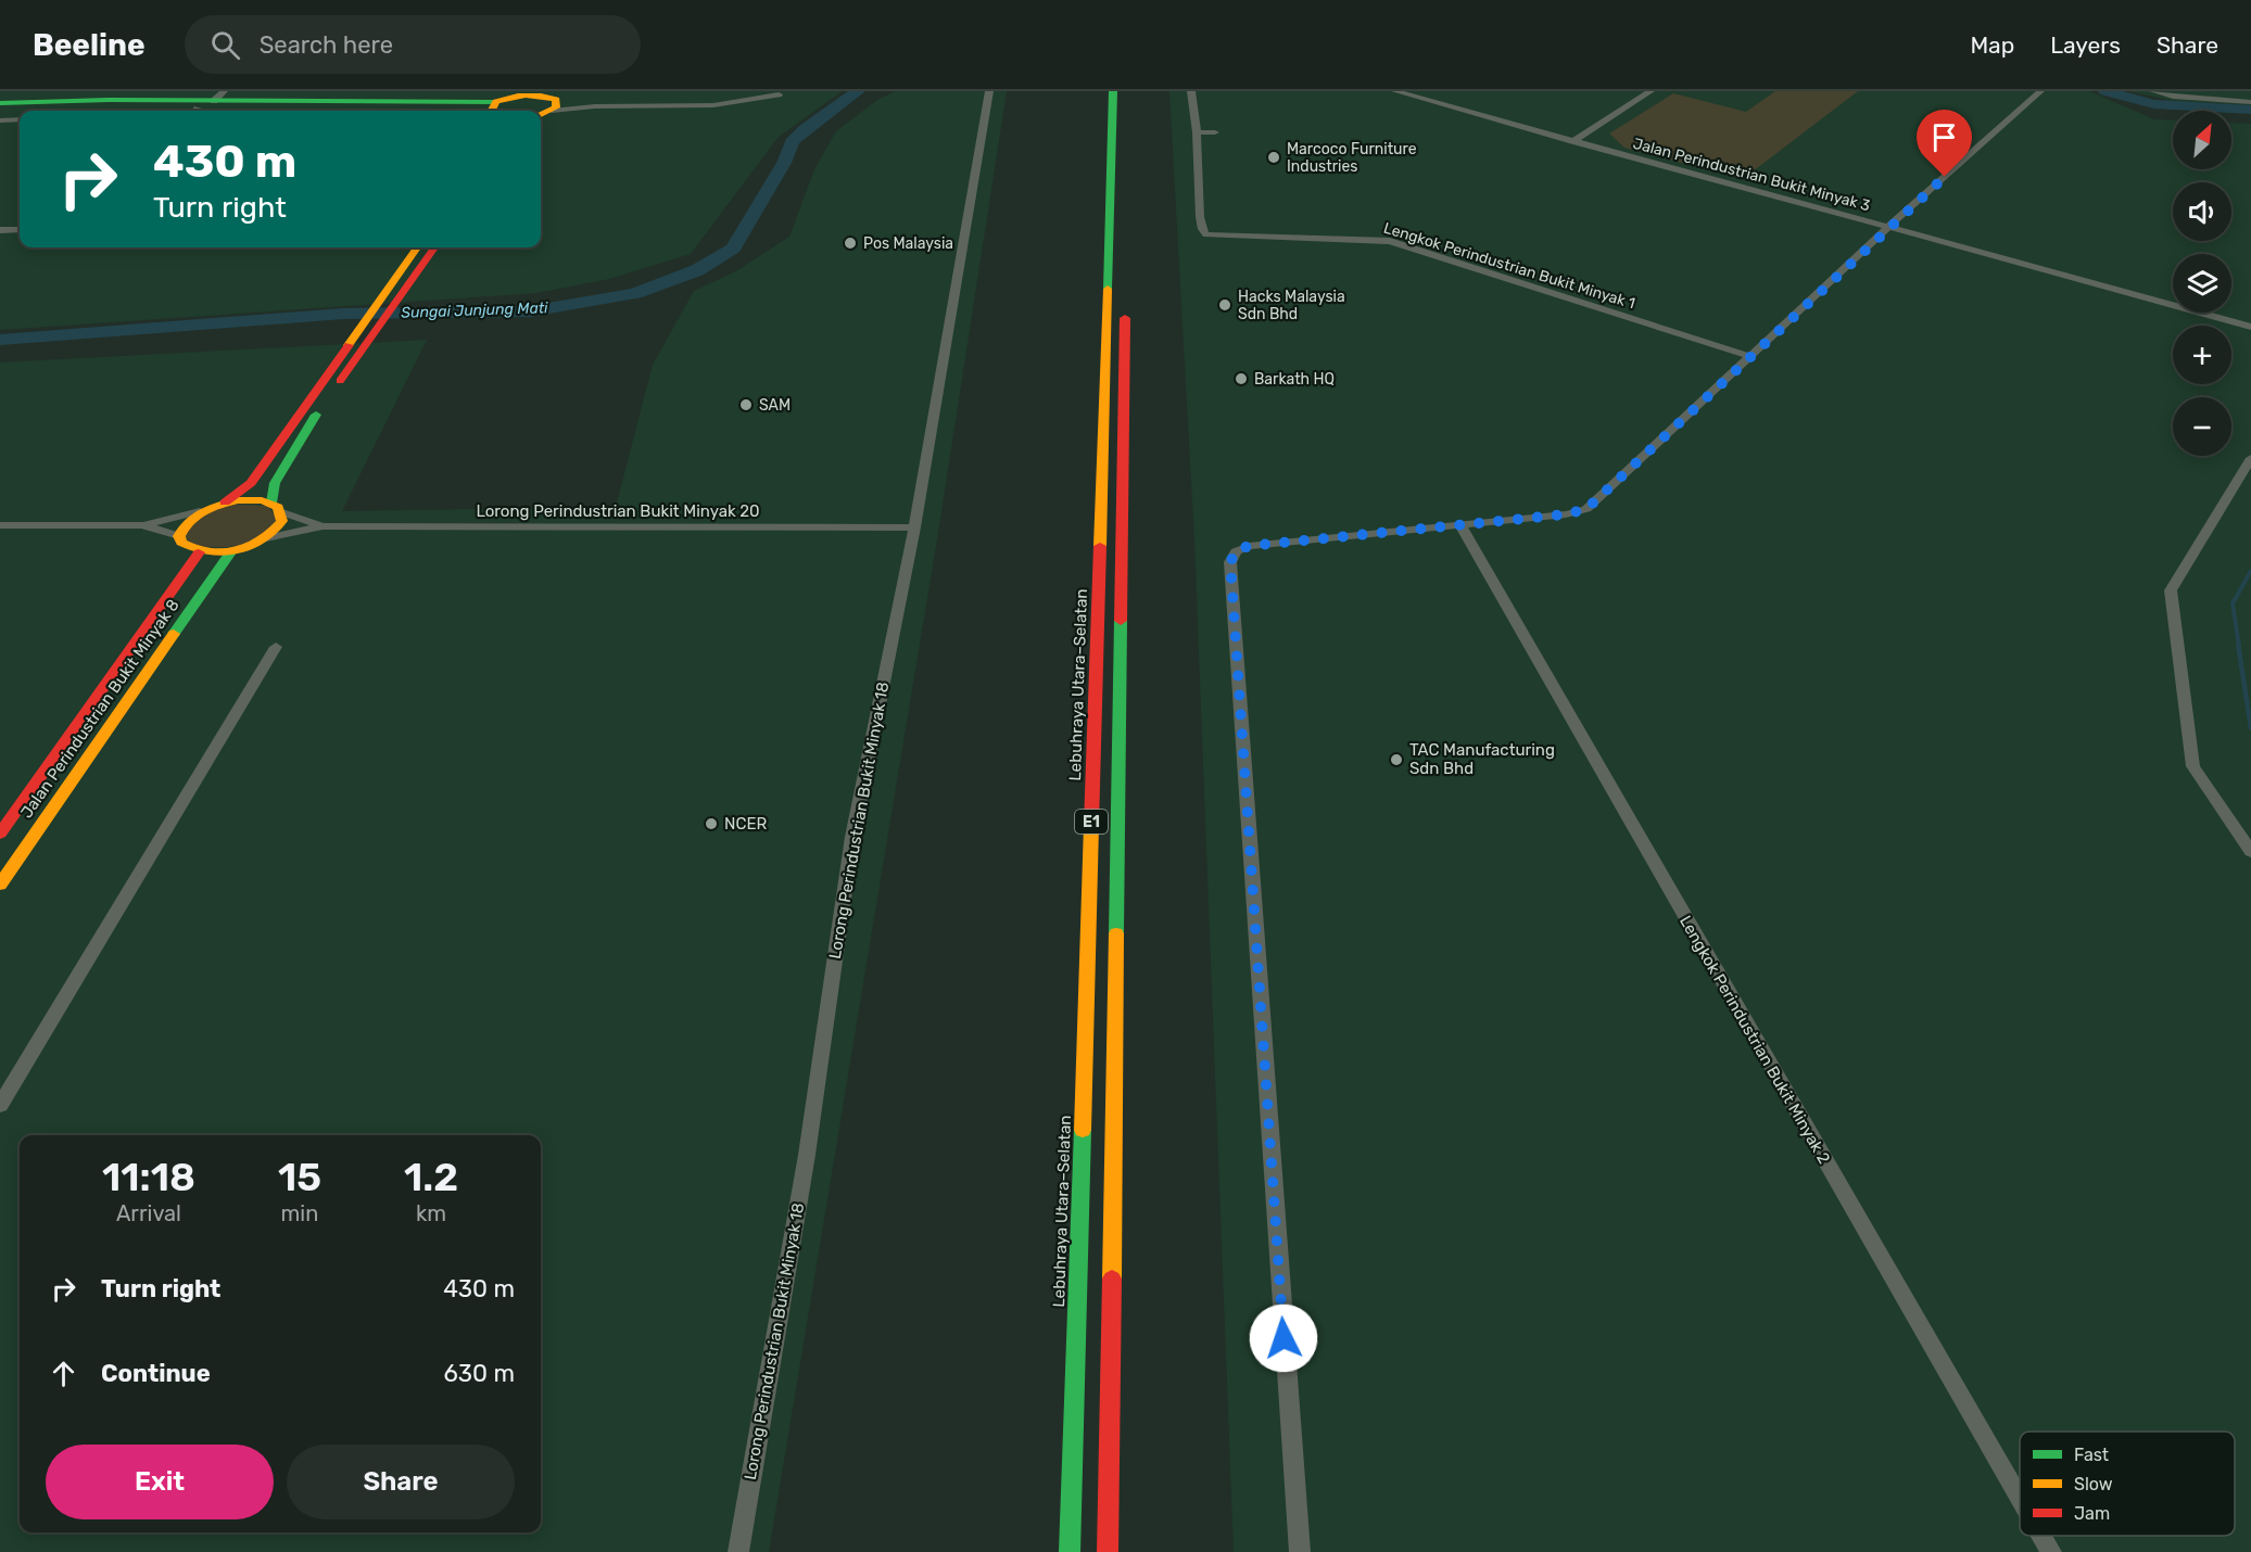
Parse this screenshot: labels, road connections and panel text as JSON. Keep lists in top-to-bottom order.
{
  "streets": {
    "main road": ["Lebuhraya Utara–Selatan", "Jalan Perindustrian Bukit Minyak 8", "E1"],
    "street": [
      "Jalan Perindustrian Bukit Minyak 3",
      "Lengkok Perindustrian Bukit Minyak 1",
      "Lorong Perindustrian Bukit Minyak 20",
      "Lorong Perindustrian Bukit Minyak 18",
      "Lengkok Perindustrian Bukit Minyak 2"
    ]
  },
  "crossings": [
    ["Lorong Perindustrian Bukit Minyak 20", "Lorong Perindustrian Bukit Minyak 18"]
  ],
  "water": ["Sungai Junjung Mati"],
  "places": [
    "Marcoco Furniture Industries",
    "Pos Malaysia",
    "Hacks Malaysia Sdn Bhd",
    "Barkath HQ",
    "SAM",
    "TAC Manufacturing Sdn Bhd",
    "NCER"
  ],
  "legend": ["Fast", "Slow", "Jam"],
  "north": "top right",
  "page": {
    "header": "Beeline",
    "search": "Search here",
    "nav": ["Map", "Layers", "Share"],
    "map_buttons": ["+", "−"],
    "turn": ["430 m", "Turn right"],
    "eta": [
      "11:18",
      "Arrival",
      "15",
      "min",
      "1.2",
      "km"
    ],
    "list": [
      {
        "name": "Turn right",
        "value": "430 m"
      },
      {
        "name": "Continue",
        "value": "630 m"
      }
    ],
    "buttons": ["Exit", "Share"]
  }
}
